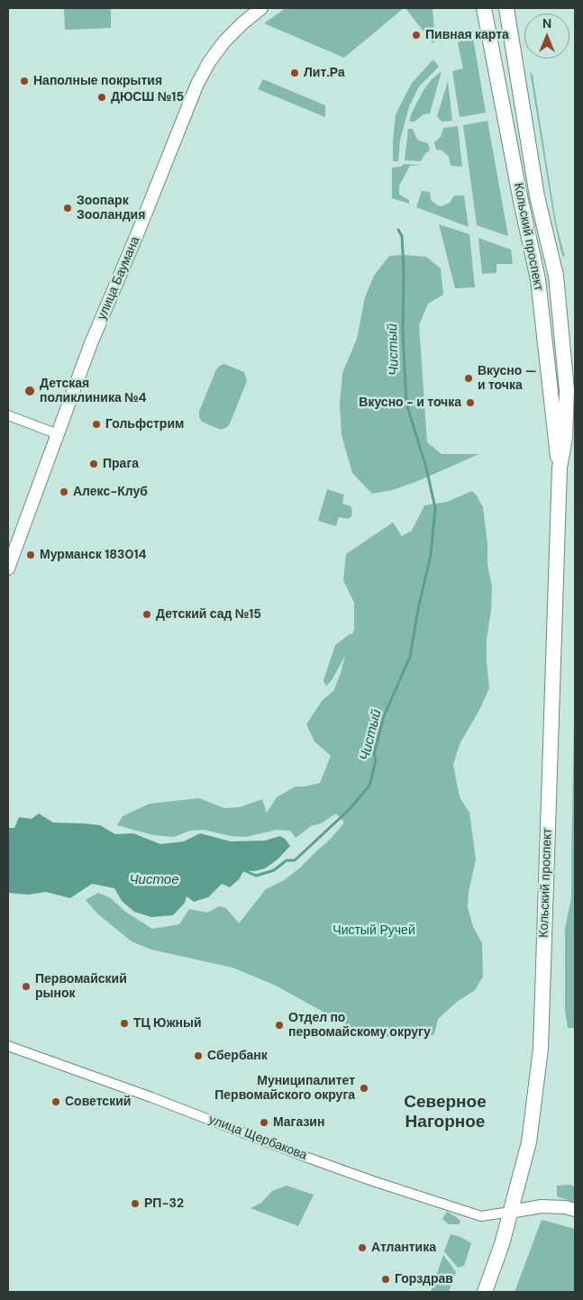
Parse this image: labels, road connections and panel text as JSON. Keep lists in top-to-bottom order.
{
  "streets": {
    "main road": ["Кольский проспект"],
    "street": ["улица Баумана", "улица Щербакова"]
  },
  "crossings": [
    ["Кольский проспект", "улица Щербакова"]
  ],
  "districts": ["Северное Нагорное"],
  "water": ["Чистый", "Чистое"],
  "parks": ["Чистый Ручей"],
  "places": [
    "Пивная карта",
    "Лит.Ра",
    "Наполные покрытия",
    "ДЮСШ №15",
    "Зоопарк Зооландия",
    "Вкусно — и точка",
    "Детская поликлиника №4",
    "Вкусно - и точка",
    "Гольфстрим",
    "Прага",
    "Алекс-Клуб",
    "Мурманск 183014",
    "Детский сад №15",
    "Первомайский рынок",
    "ТЦ Южный",
    "Отдел по первомайскому округу",
    "Сбербанк",
    "Муниципалитет Первомайского округа",
    "Советский",
    "Магазин",
    "РП-32",
    "Атлантика",
    "Горздрав"
  ],
  "north": "top"
}
